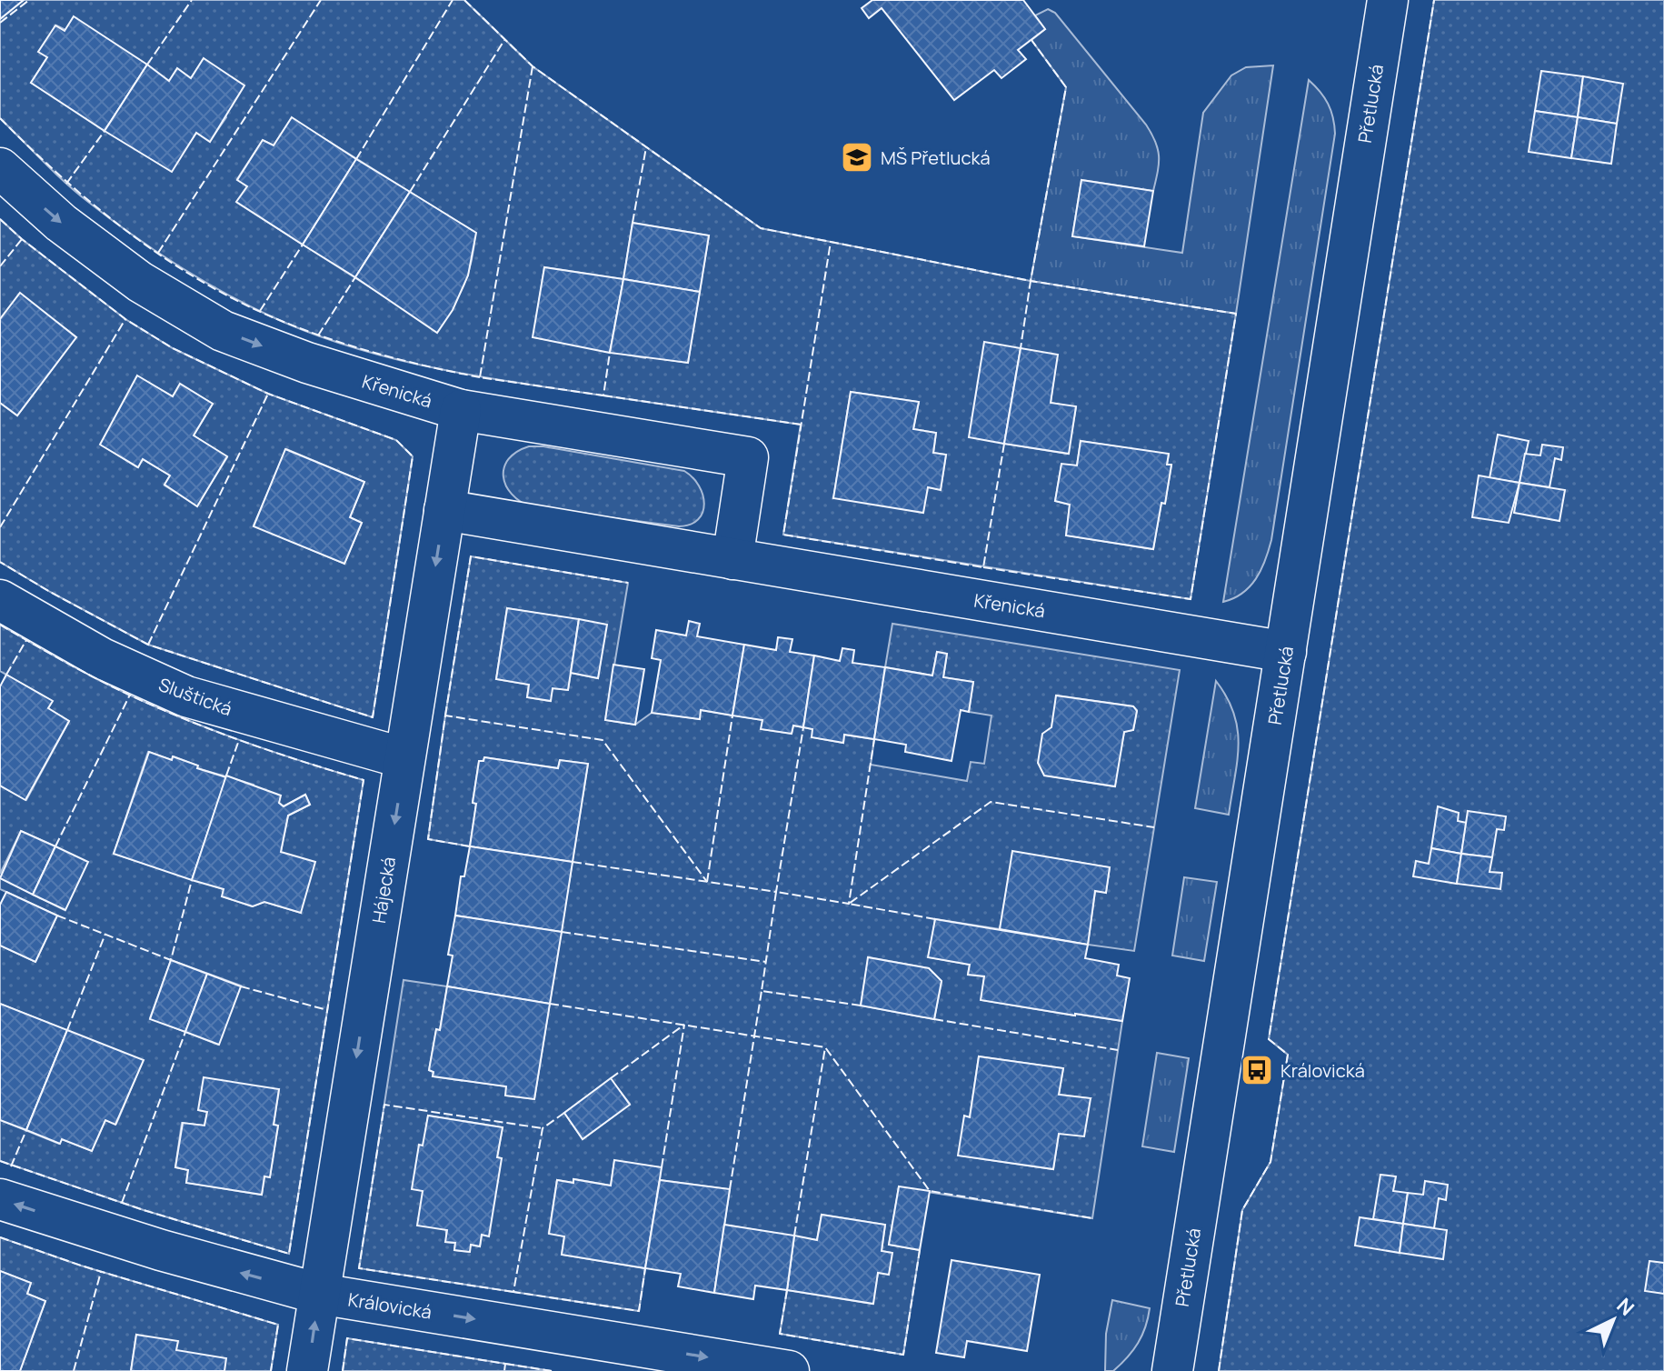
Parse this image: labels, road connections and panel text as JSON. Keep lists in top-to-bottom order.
{
  "streets": {
    "street": [
      "Přetlucká",
      "Křenická",
      "Sluštická",
      "Hájecká",
      "Královická"
    ]
  },
  "crossings": [
    ["Přetlucká", "Křenická"],
    ["Křenická", "Hájecká"],
    ["Sluštická", "Hájecká"],
    ["Hájecká", "Královická"]
  ],
  "one_way": ["Hájecká"],
  "places": {
    "school or university": ["MŠ Přetlucká"],
    "bus stop": ["Královická"]
  },
  "north": "top right"
}
